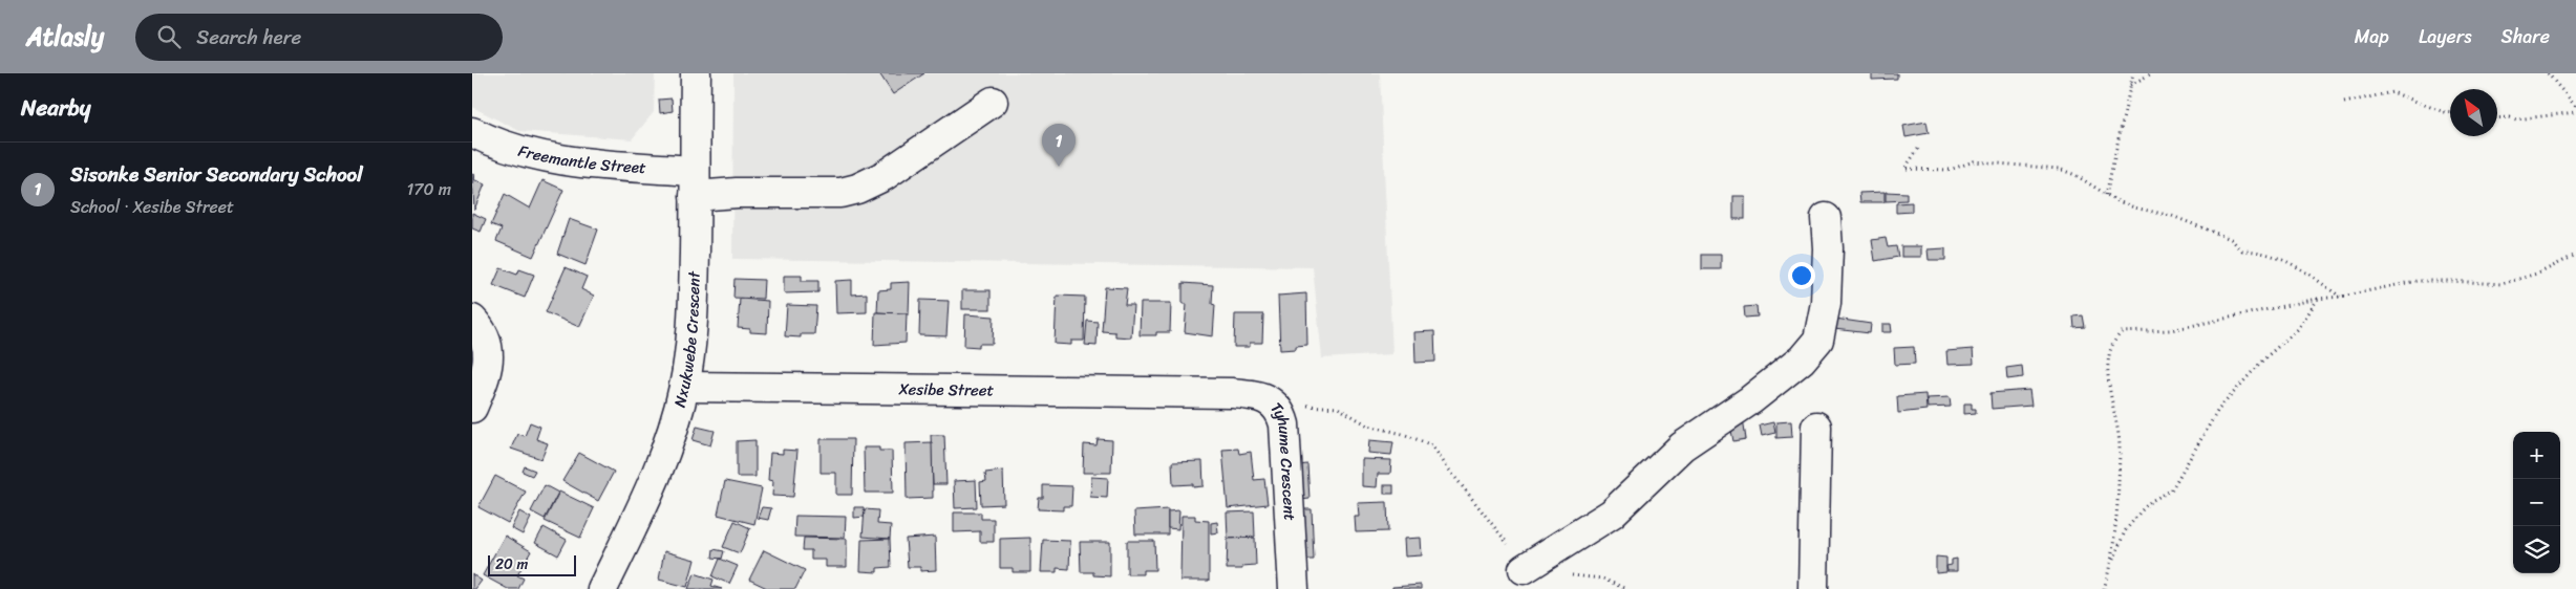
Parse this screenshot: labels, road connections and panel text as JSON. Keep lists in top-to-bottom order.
{
  "streets": {
    "street": [
      "Freemantle Street",
      "Nxukwebe Crescent",
      "Xesibe Street",
      "Tyhume Crescent"
    ]
  },
  "crossings": [
    ["Freemantle Street", "Nxukwebe Crescent"],
    ["Nxukwebe Crescent", "Xesibe Street"],
    ["Xesibe Street", "Tyhume Crescent"]
  ],
  "scale_bar": "20 m",
  "north": "top left",
  "page": {
    "header": "Atlasly",
    "search": "Search here",
    "nav": ["Map", "Layers", "Share"],
    "heading": "Nearby",
    "pins": "1",
    "list": [
      {
        "mark": "1",
        "name": "Sisonke Senior Secondary School",
        "note": "School · Xesibe Street",
        "value": "170 m"
      }
    ],
    "map_buttons": ["+", "−"],
    "scale": "20 m"
  }
}
